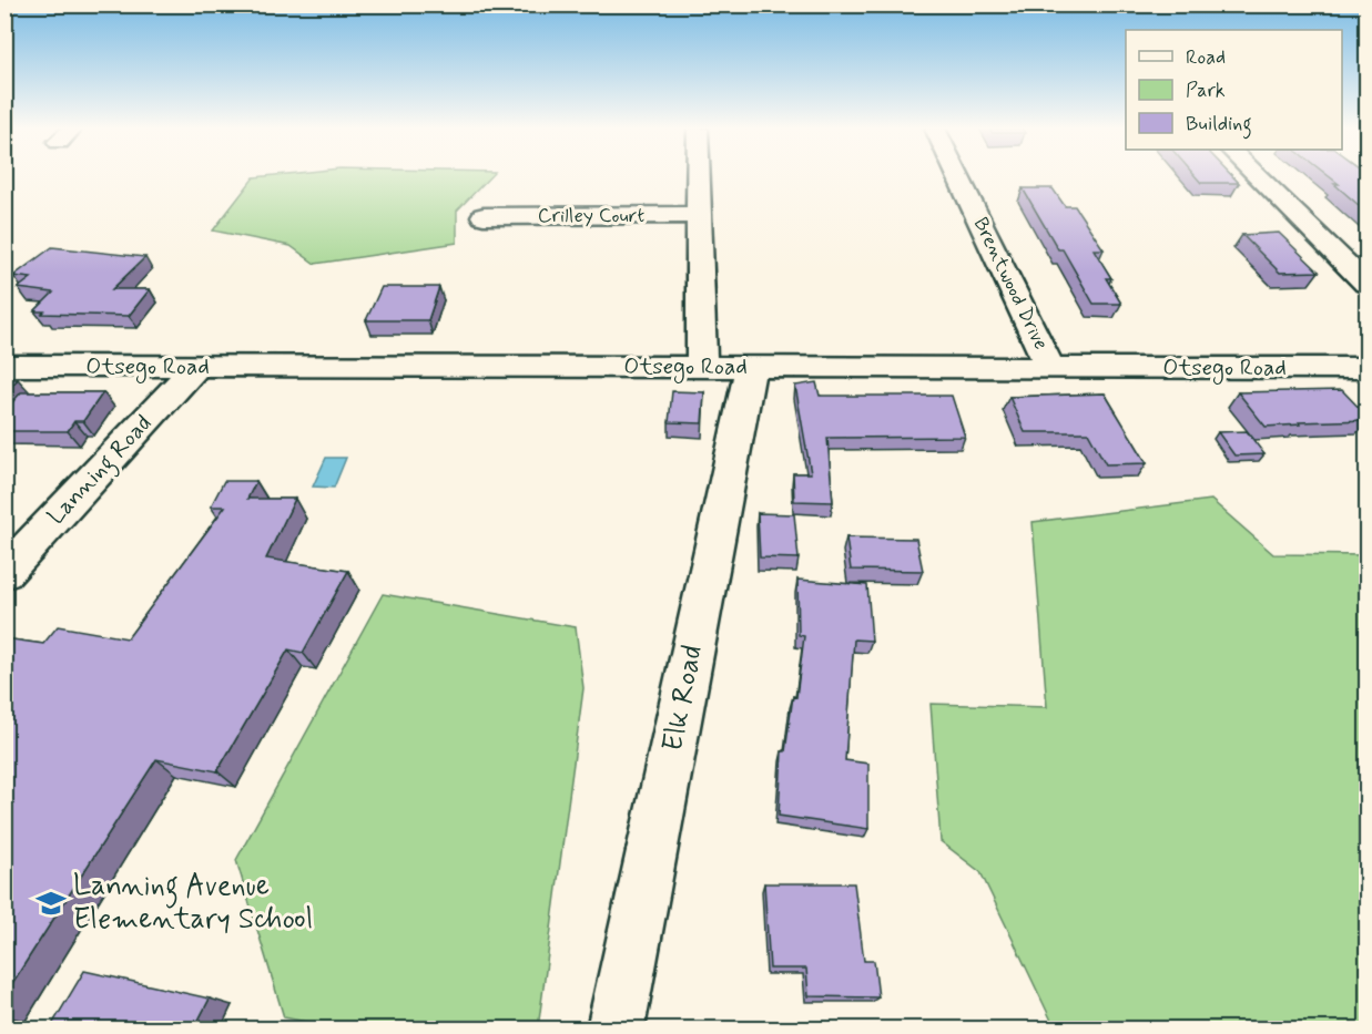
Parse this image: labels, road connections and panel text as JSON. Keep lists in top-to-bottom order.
{
  "streets": {
    "street": [
      "Crilley Court",
      "Brentwood Drive",
      "Otsego Road",
      "Lanning Road",
      "Elk Road"
    ]
  },
  "crossings": [
    ["Brentwood Drive", "Otsego Road"],
    ["Otsego Road", "Lanning Road"],
    ["Otsego Road", "Elk Road"]
  ],
  "places": {
    "school or university": ["Lanning Avenue Elementary School"]
  },
  "legend": ["Road", "Park", "Building"]
}
